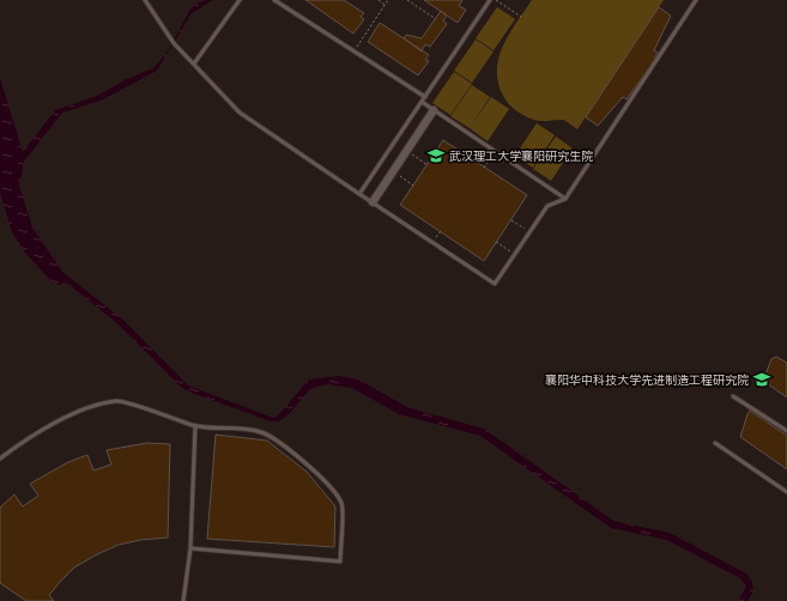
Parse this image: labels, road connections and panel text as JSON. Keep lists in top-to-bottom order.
{
  "places": {
    "school or university": ["武汉理工大学襄阳研究生院", "襄阳华中科技大学先进制造工程研究院"]
  }
}
